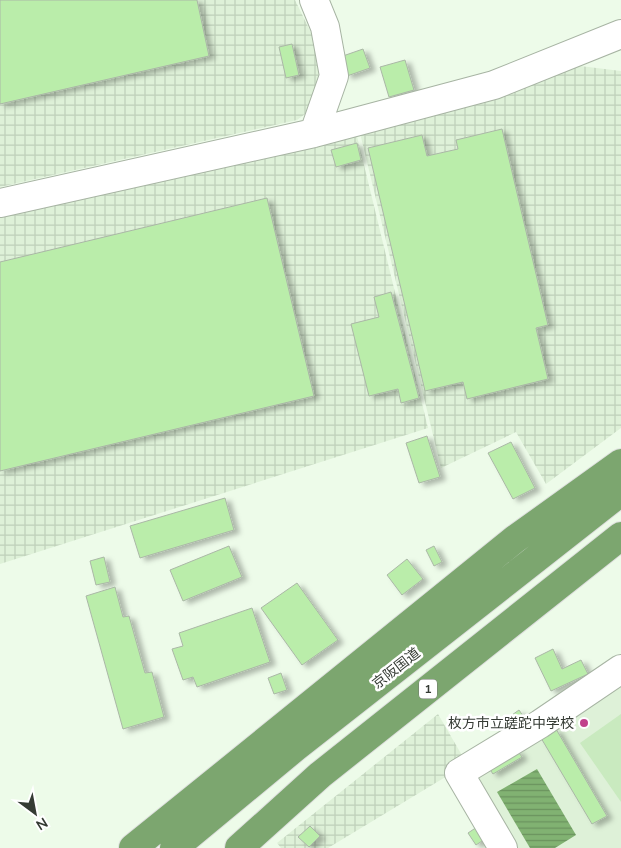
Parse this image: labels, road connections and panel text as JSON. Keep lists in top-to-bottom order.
{
  "streets": {
    "highway": ["京阪国道", "1"]
  },
  "places": ["枚方市立蹉跎中学校"],
  "north": "bottom right"
}
